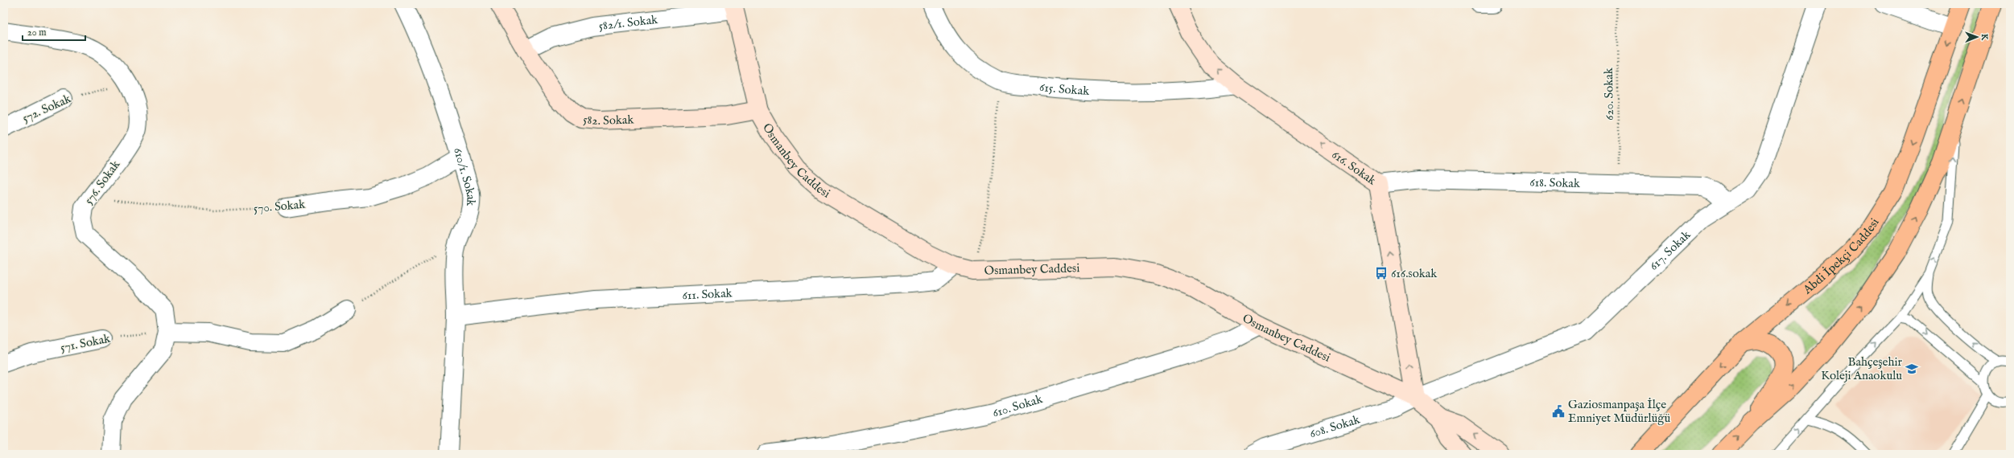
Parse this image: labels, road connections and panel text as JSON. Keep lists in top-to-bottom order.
{
  "streets": {
    "main road": [
      "582. Sokak",
      "Osmanbey Caddesi",
      "616. Sokak",
      "Abdi İpekçi Caddesi"
    ],
    "street": [
      "582/1. Sokak",
      "615. Sokak",
      "572. Sokak",
      "610/1. Sokak",
      "576. Sokak",
      "618. Sokak",
      "570. Sokak",
      "617. Sokak",
      "611. Sokak",
      "571. Sokak",
      "610. Sokak",
      "608. Sokak"
    ],
    "path": ["620. Sokak"]
  },
  "crossings": [
    ["582/1. Sokak", "582. Sokak"],
    ["582/1. Sokak", "Osmanbey Caddesi"],
    ["615. Sokak", "616. Sokak"],
    ["620. Sokak", "618. Sokak"],
    ["572. Sokak", "576. Sokak"],
    ["582. Sokak", "Osmanbey Caddesi"],
    ["Osmanbey Caddesi", "616. Sokak"],
    ["Osmanbey Caddesi", "617. Sokak"],
    ["Osmanbey Caddesi", "611. Sokak"],
    ["Osmanbey Caddesi", "610. Sokak"],
    ["Osmanbey Caddesi", "608. Sokak"],
    ["616. Sokak", "618. Sokak"],
    ["616. Sokak", "617. Sokak"],
    ["616. Sokak", "608. Sokak"],
    ["610/1. Sokak", "570. Sokak"],
    ["610/1. Sokak", "611. Sokak"],
    ["576. Sokak", "570. Sokak"],
    ["576. Sokak", "571. Sokak"],
    ["618. Sokak", "617. Sokak"],
    ["617. Sokak", "608. Sokak"]
  ],
  "one_way": ["616. Sokak"],
  "places": {
    "bus stop": ["616.sokak"],
    "school or university": ["Bahçeşehir Koleji Anaokulu"],
    "public building": ["Gaziosmanpaşa İlçe Emniyet Müdürlüğü"]
  },
  "scale_bar": "20 m",
  "north": "right"
}
